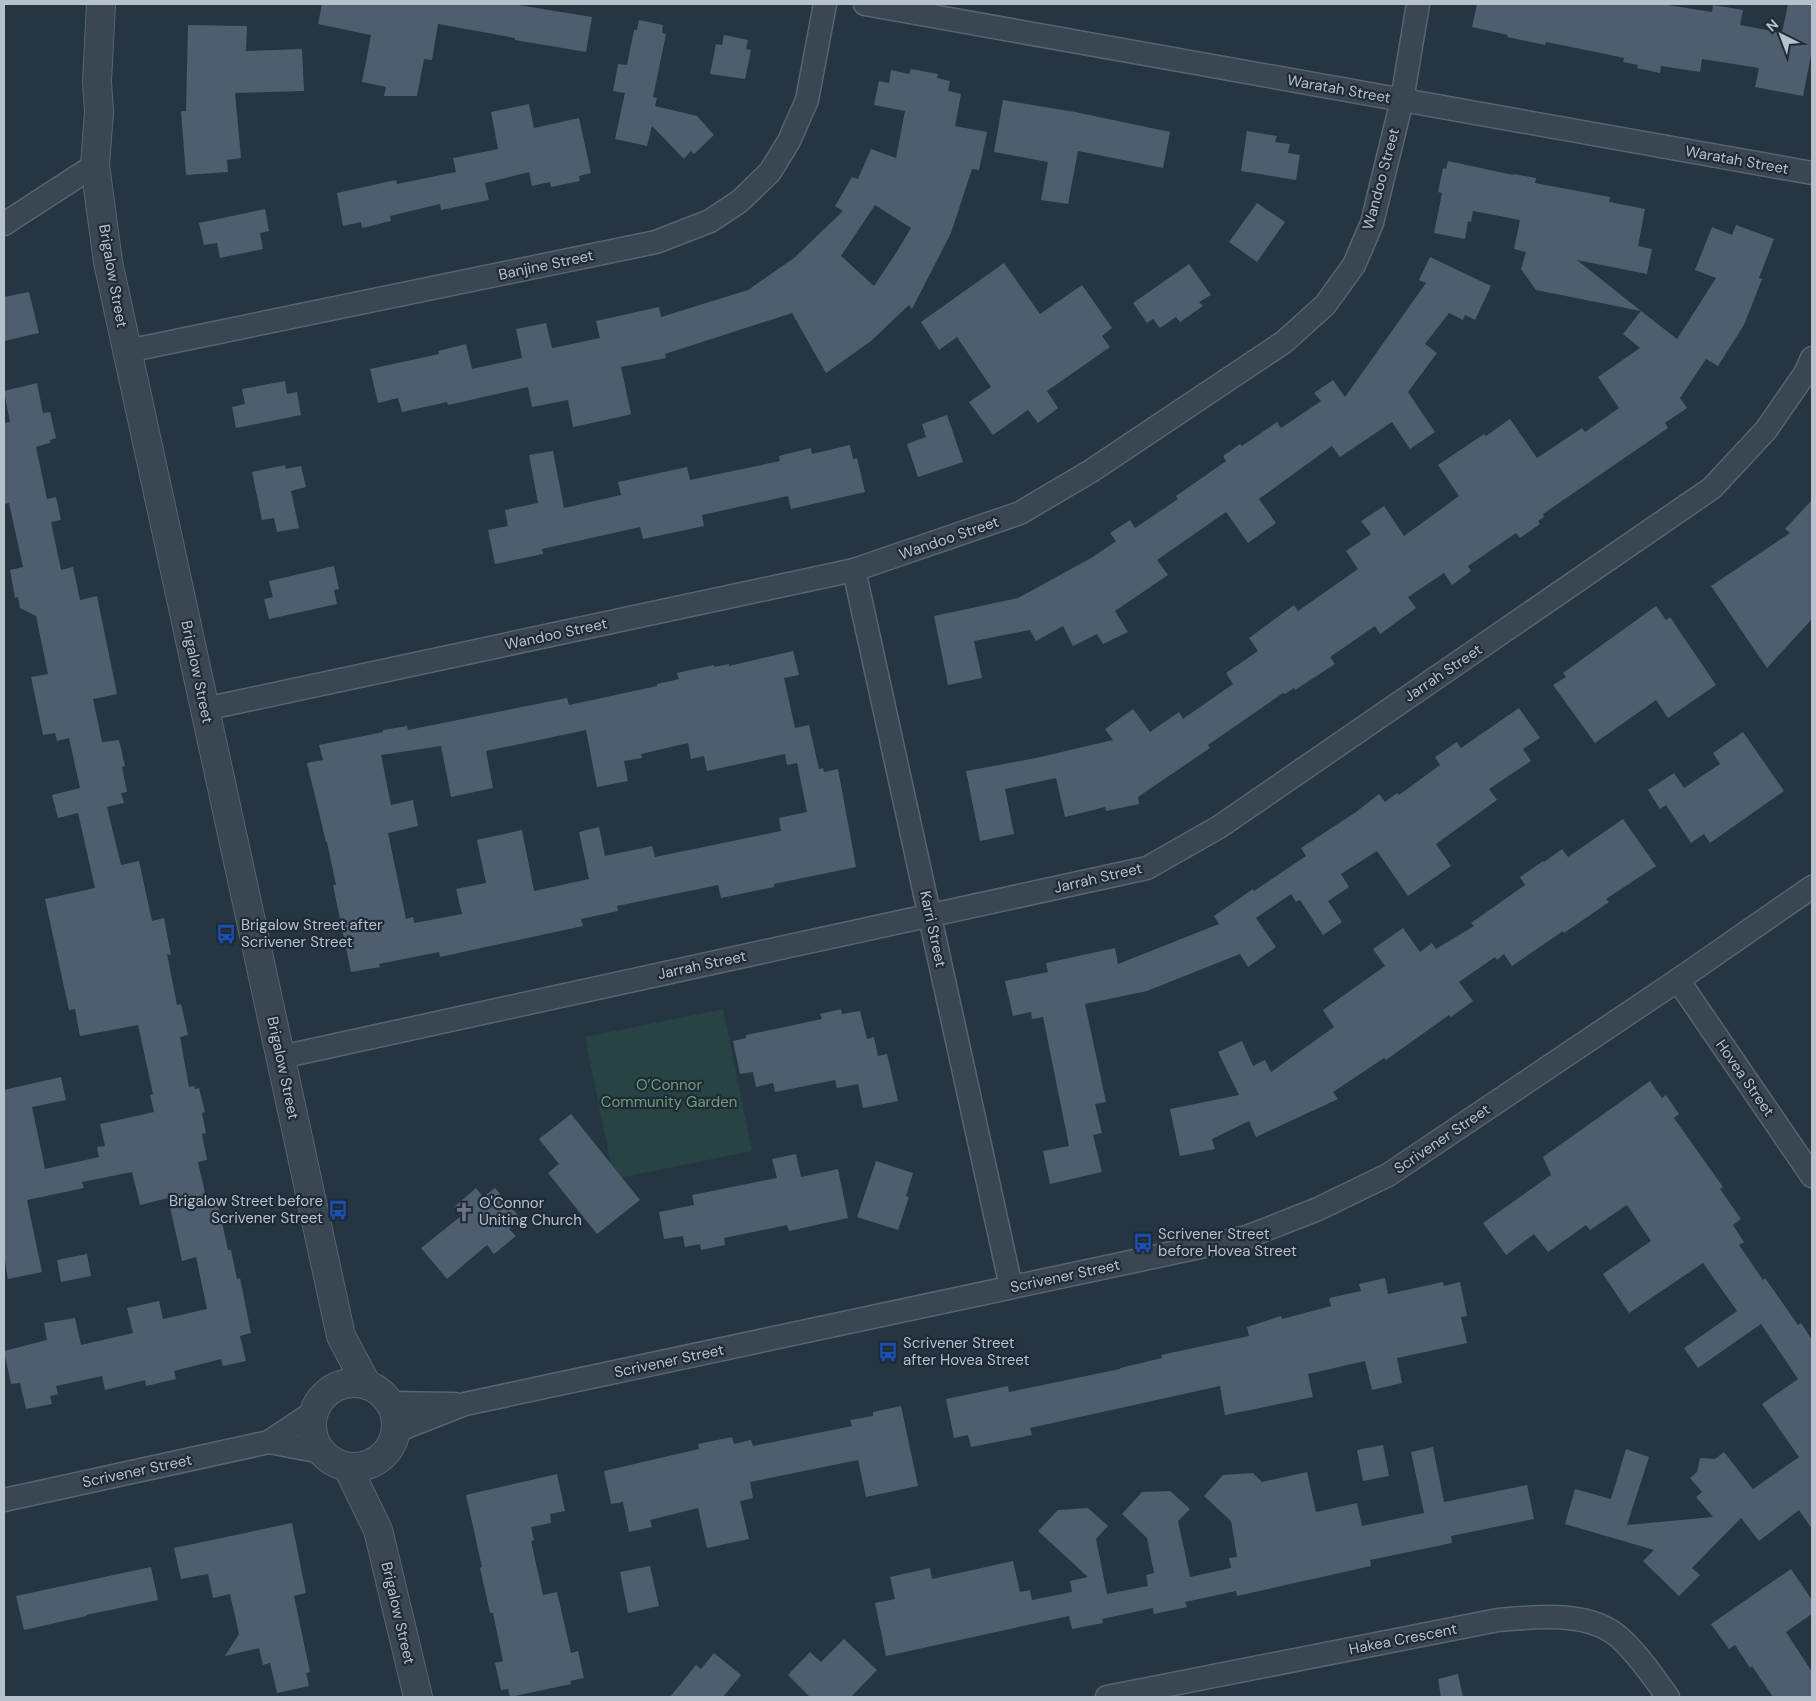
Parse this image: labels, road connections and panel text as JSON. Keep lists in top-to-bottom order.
{
  "streets": {
    "street": [
      "Waratah Street",
      "Wandoo Street",
      "Banjine Street",
      "Brigalow Street",
      "Jarrah Street",
      "Karri Street",
      "Hovea Street",
      "Scrivener Street",
      "Hakea Crescent"
    ]
  },
  "crossings": [
    ["Waratah Street", "Wandoo Street"],
    ["Wandoo Street", "Brigalow Street"],
    ["Wandoo Street", "Karri Street"],
    ["Banjine Street", "Brigalow Street"],
    ["Brigalow Street", "Jarrah Street"],
    ["Brigalow Street", "Scrivener Street"],
    ["Jarrah Street", "Karri Street"],
    ["Karri Street", "Scrivener Street"],
    ["Hovea Street", "Scrivener Street"]
  ],
  "parks": ["O’Connor Community Garden"],
  "places": {
    "bus stop": [
      "Brigalow Street after Scrivener Street",
      "Brigalow Street before Scrivener Street",
      "Scrivener Street before Hovea Street",
      "Scrivener Street after Hovea Street"
    ],
    "church": ["O'Connor Uniting Church"]
  },
  "north": "top left"
}
